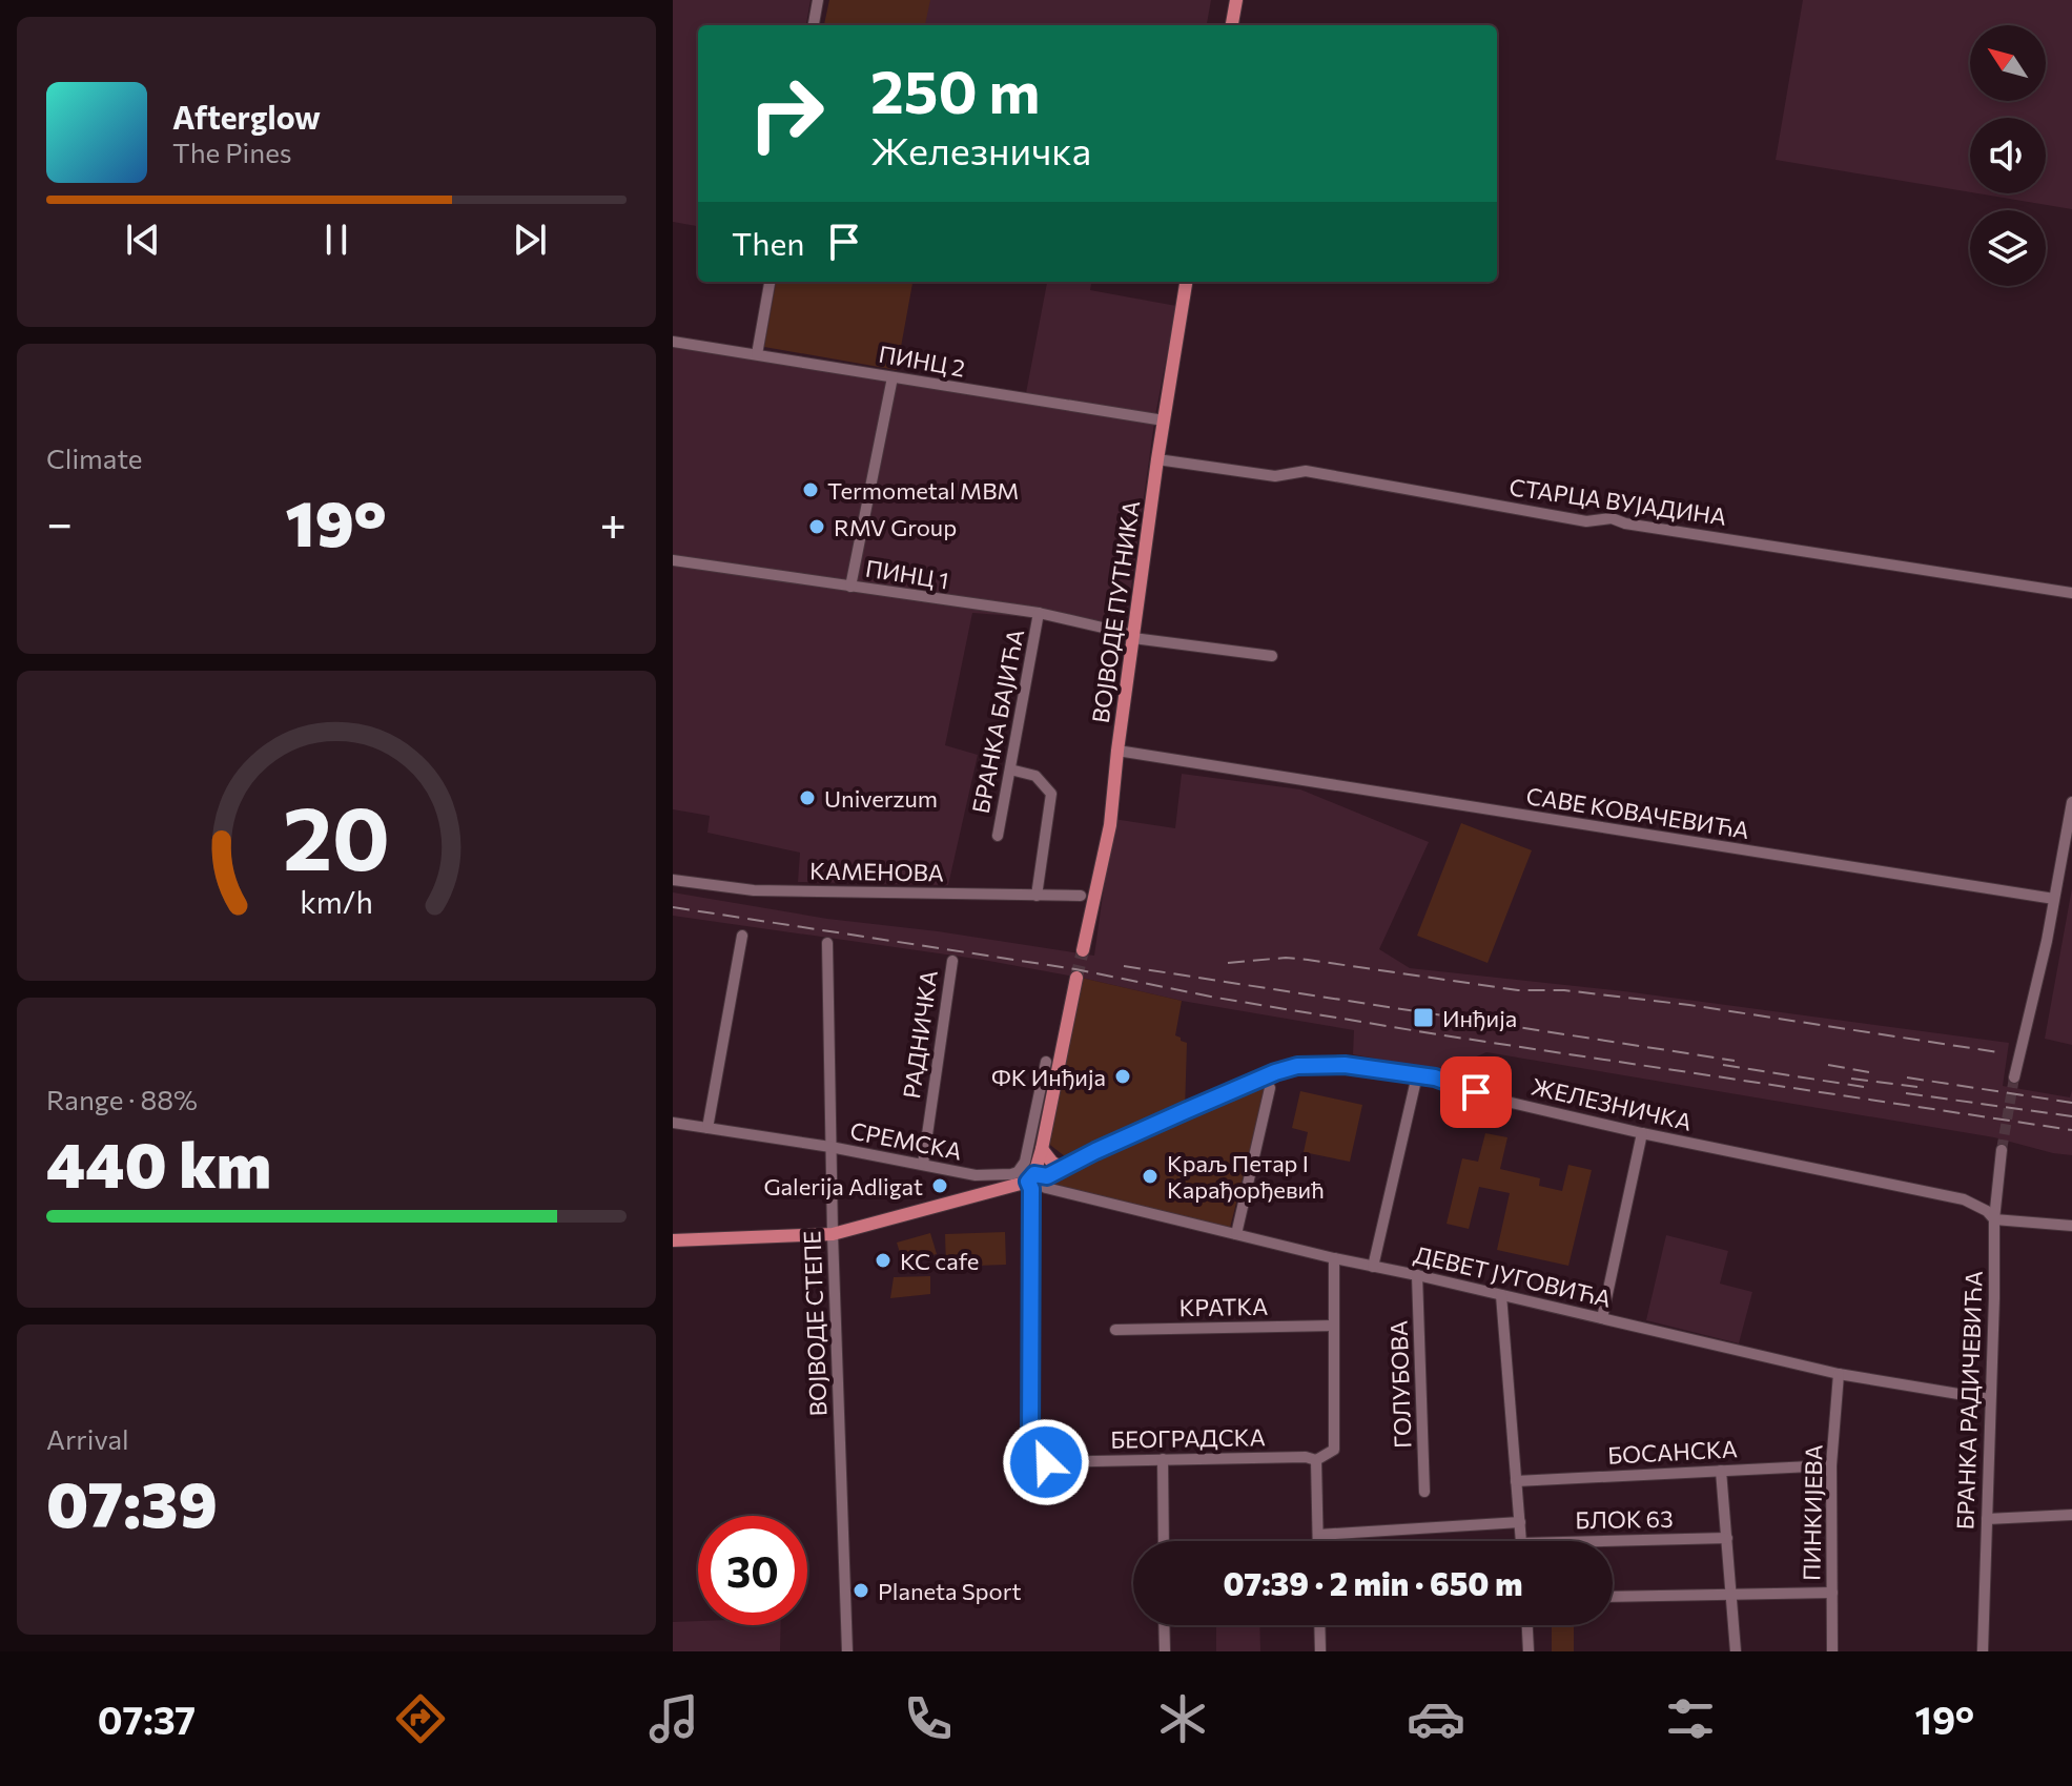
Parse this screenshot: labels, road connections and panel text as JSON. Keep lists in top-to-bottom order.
{
  "streets": {
    "main road": ["ВОЈВОДЕ ПУТНИКА", "ЖЕЛЕЗНИЧКА"],
    "street": [
      "ПИНЦ 2",
      "СТАРЦА ВУЈАДИНА",
      "ПИНЦ 1",
      "БРАНКА БАЈИЋА",
      "САВЕ КОВАЧЕВИЋА",
      "КАМЕНОВА",
      "РАДНИЧКА",
      "СРЕМСКА",
      "ДЕВЕТ ЈУГОВИЋА",
      "КРАТКА",
      "ВОЈВОДЕ СТЕПЕ",
      "ГОЛУБОВА",
      "БРАНКА РАДИЧЕВИЋА",
      "БЕОГРАДСКА",
      "БОСАНСКА",
      "ПИНКИЈЕВА",
      "БЛОК 63"
    ]
  },
  "crossings": [
    ["ПИНЦ 2", "ВОЈВОДЕ ПУТНИКА"],
    ["СТАРЦА ВУЈАДИНА", "ВОЈВОДЕ ПУТНИКА"],
    ["ПИНЦ 1", "ВОЈВОДЕ ПУТНИКА"],
    ["ПИНЦ 1", "БРАНКА БАЈИЋА"],
    ["ВОЈВОДЕ ПУТНИКА", "САВЕ КОВАЧЕВИЋА"],
    ["РАДНИЧКА", "СРЕМСКА"],
    ["ЖЕЛЕЗНИЧКА", "ДЕВЕТ ЈУГОВИЋА"],
    ["ЖЕЛЕЗНИЧКА", "ВОЈВОДЕ СТЕПЕ"],
    ["ЖЕЛЕЗНИЧКА", "БРАНКА РАДИЧЕВИЋА"],
    ["ЖЕЛЕЗНИЧКА", "БЕОГРАДСКА"],
    ["СРЕМСКА", "ВОЈВОДЕ СТЕПЕ"],
    ["ДЕВЕТ ЈУГОВИЋА", "ГОЛУБОВА"],
    ["ДЕВЕТ ЈУГОВИЋА", "БРАНКА РАДИЧЕВИЋА"],
    ["ДЕВЕТ ЈУГОВИЋА", "БЕОГРАДСКА"],
    ["ДЕВЕТ ЈУГОВИЋА", "ПИНКИЈЕВА"],
    ["БОСАНСКА", "ПИНКИЈЕВА"]
  ],
  "places": {
    "other": [
      "Termometal MBM",
      "RMV Group",
      "Univerzum",
      "ФК Инђија",
      "Краљ Петар I Карађорђевић",
      "Galerija Adligat",
      "KC cafe",
      "Planeta Sport"
    ],
    "transit": ["Инђија"]
  },
  "north": "top left",
  "page": {
    "turn": ["250 m", "Железничка"],
    "song": ["Afterglow", "The Pines"],
    "then": "Then",
    "tile": [
      "Climate",
      ["Range · 88%", "440 km"],
      ["Arrival", "07:39"]
    ],
    "heat": ["−", "19°", "+"],
    "limit": "30",
    "trip": "07:39 · 2 min · 650 m",
    "tabs": ["07:37", "19°"],
    "gauge": ["20", "km/h"]
  }
}
